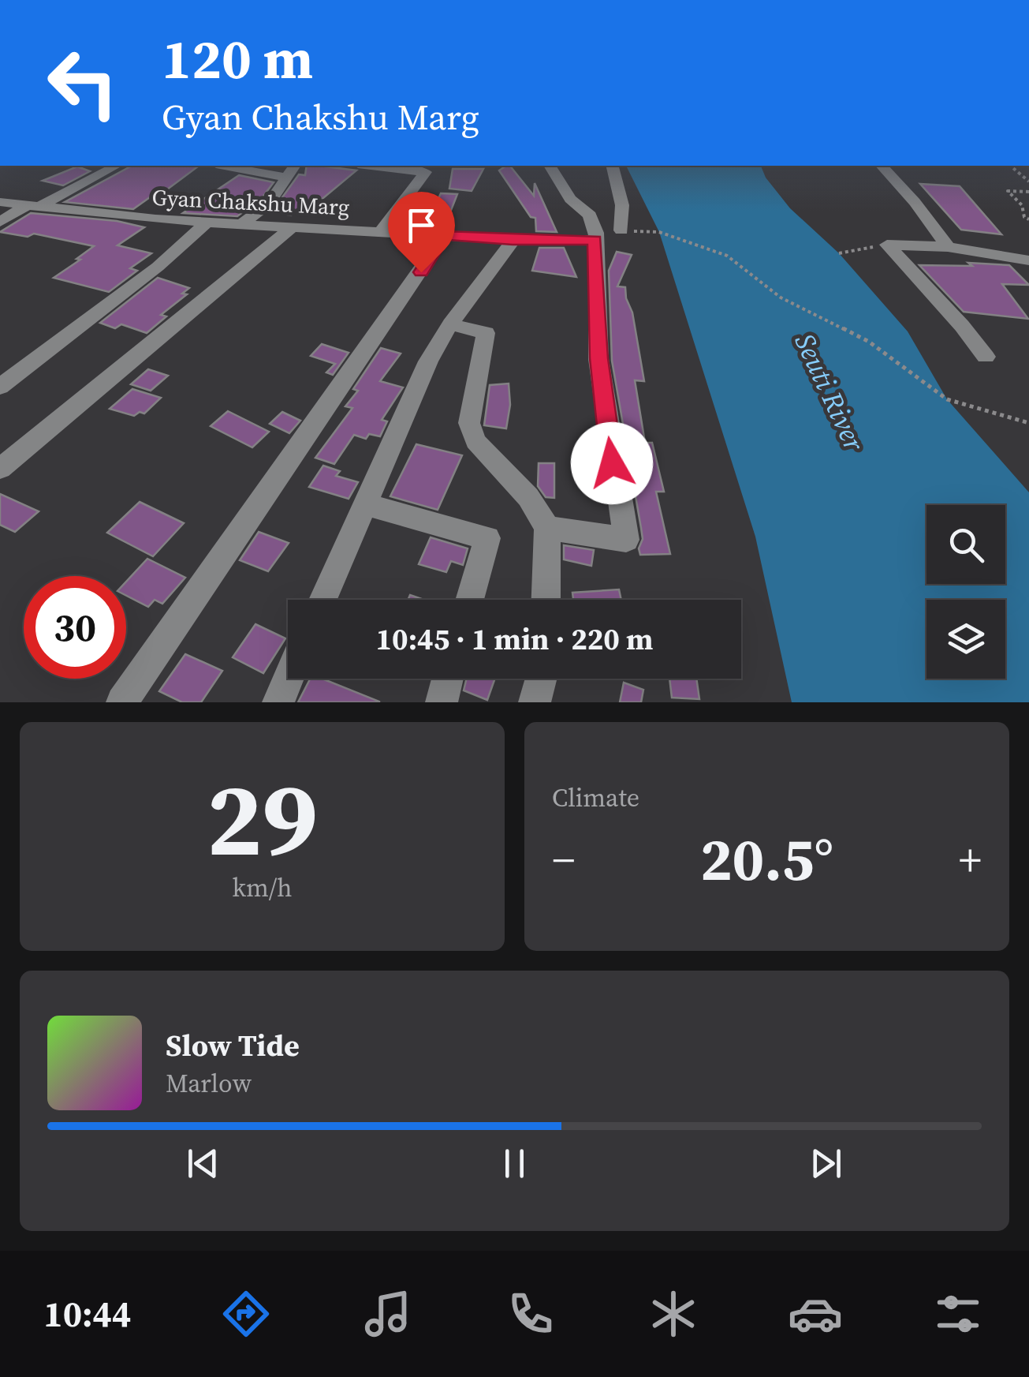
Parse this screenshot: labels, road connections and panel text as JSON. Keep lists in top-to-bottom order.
{
  "streets": {
    "street": ["Gyan Chakshu Marg"]
  },
  "water": ["Seuti River"],
  "page": {
    "turn": ["120 m", "Gyan Chakshu Marg"],
    "limit": "30",
    "trip": "10:45 · 1 min · 220 m",
    "tile": [
      ["29", "km/h"],
      "Climate"
    ],
    "heat": ["−", "20.5°", "+"],
    "song": ["Slow Tide", "Marlow"],
    "tabs": "10:44"
  }
}
